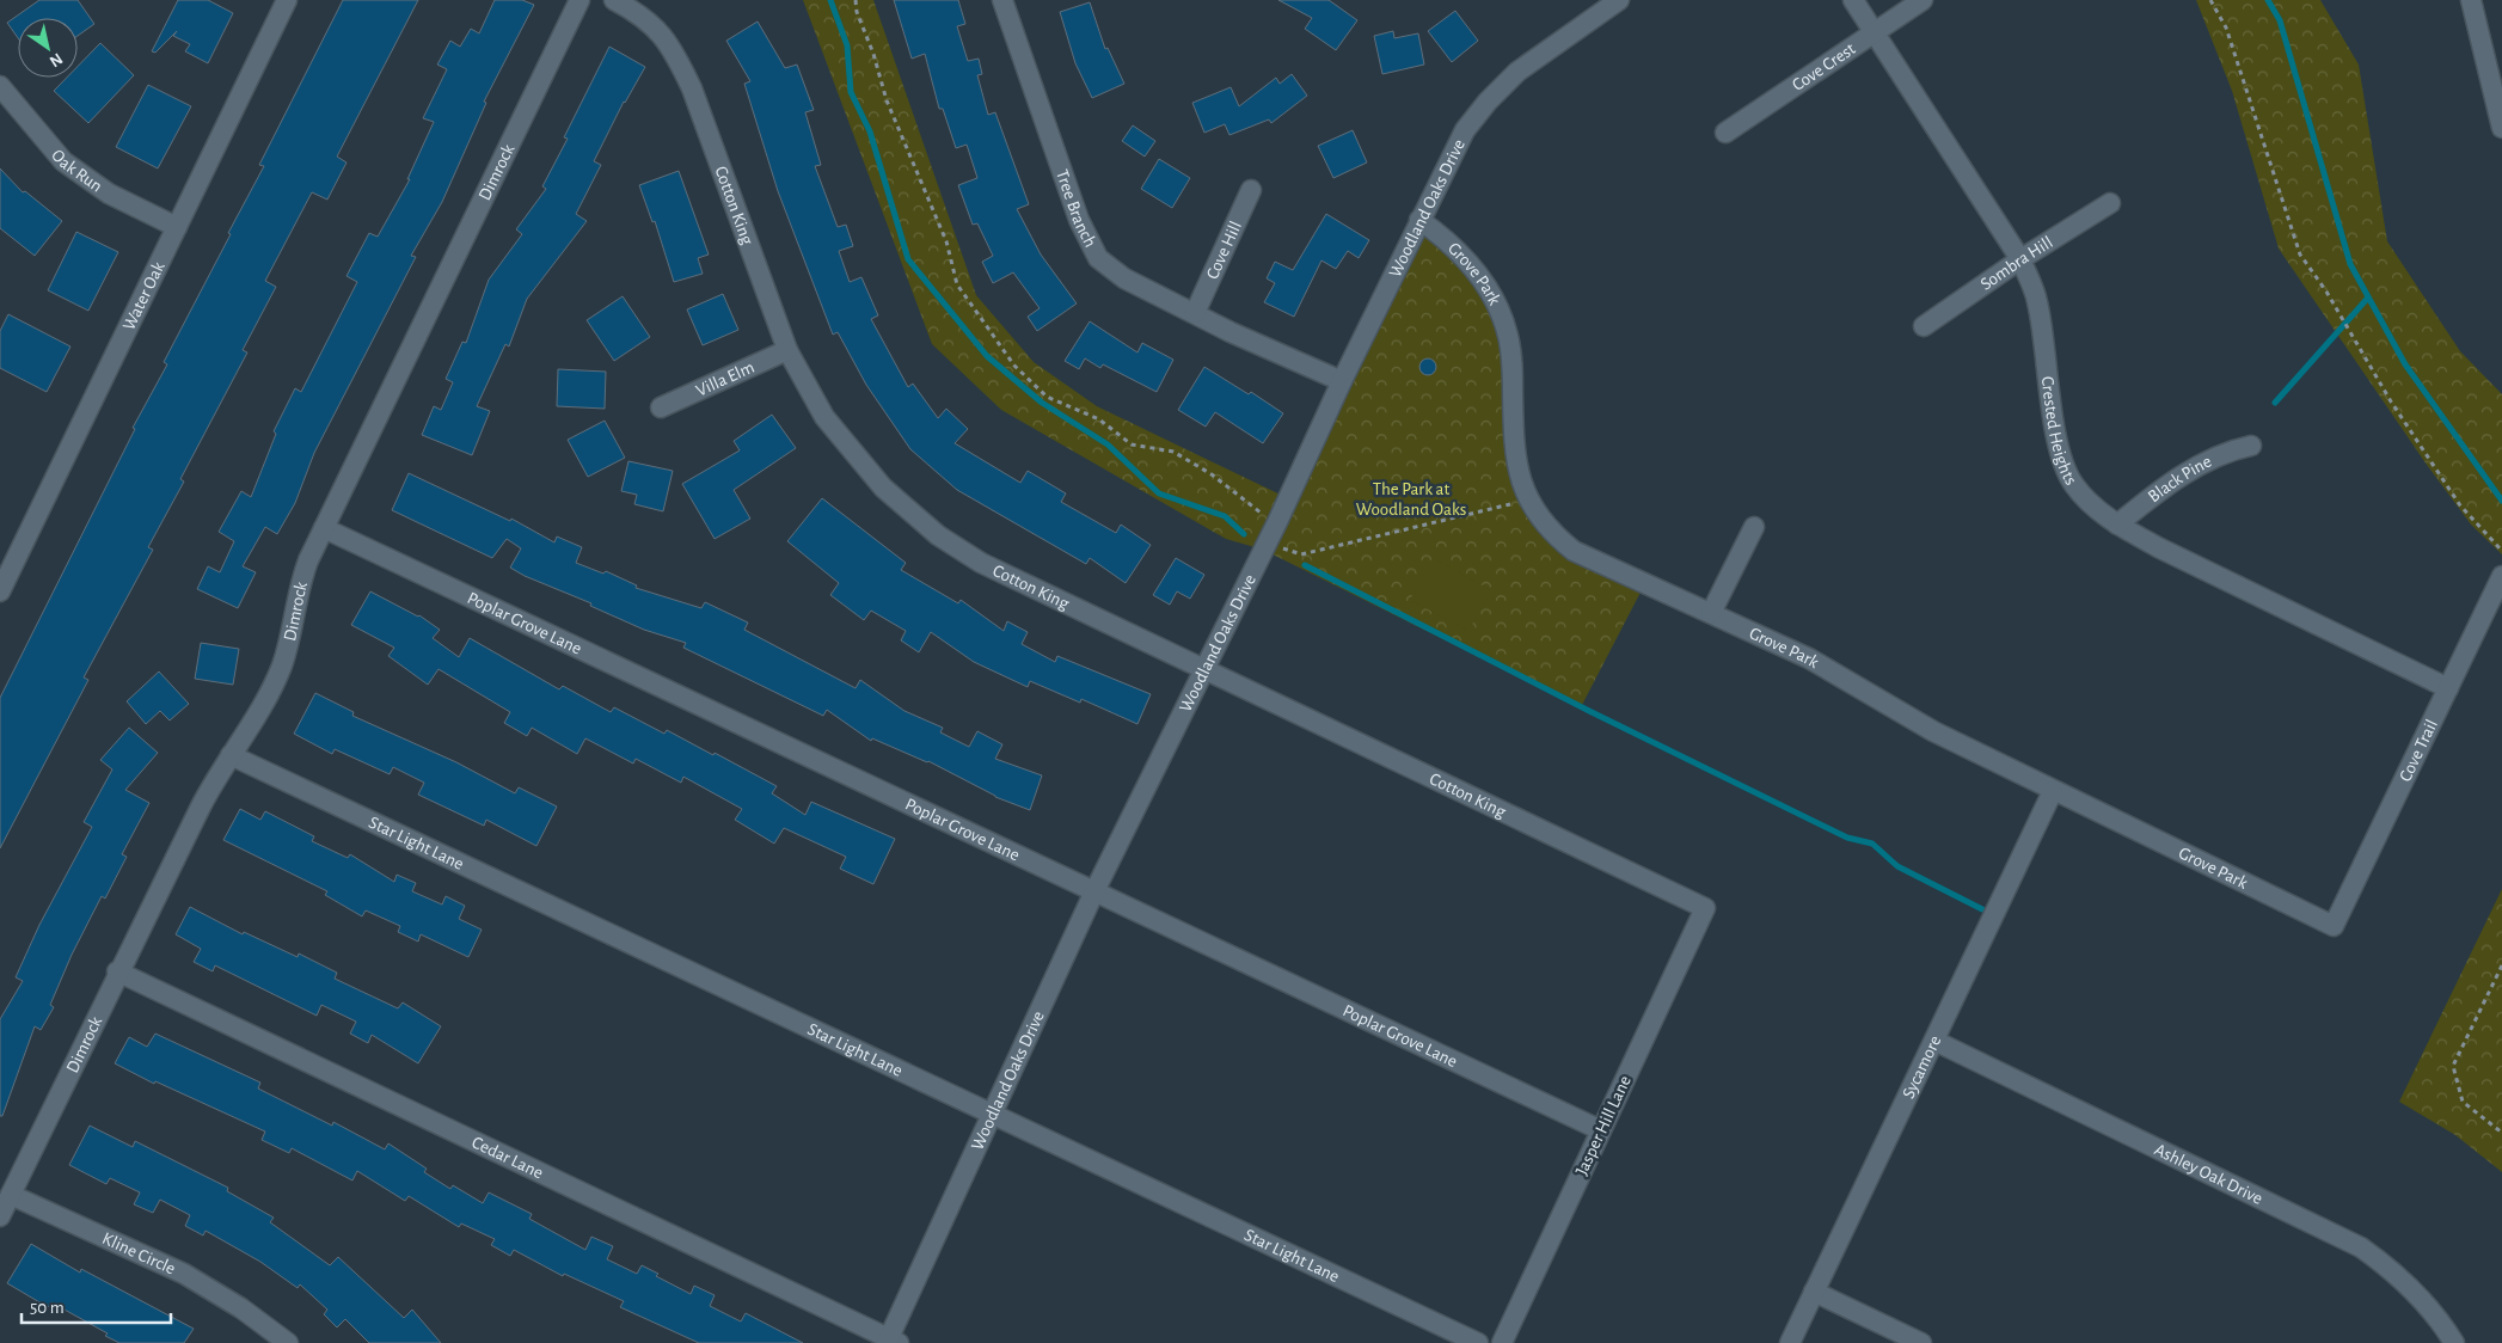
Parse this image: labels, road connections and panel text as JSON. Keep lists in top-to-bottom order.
{
  "streets": {
    "street": [
      "Cove Crest",
      "Oak Run",
      "Dimrock",
      "Cotton King",
      "Tree Branch",
      "Woodland Oaks Drive",
      "Cove Hill",
      "Sombra Hill",
      "Grove Park",
      "Water Oak",
      "Villa Elm",
      "Crested Heights",
      "Black Pine",
      "Poplar Grove Lane",
      "Cove Trail",
      "Star Light Lane",
      "Sycamore",
      "Jasper Hill Lane",
      "Cedar Lane",
      "Ashley Oak Drive",
      "Kline Circle"
    ]
  },
  "crossings": [
    ["Cove Crest", "Crested Heights"],
    ["Oak Run", "Water Oak"],
    ["Dimrock", "Poplar Grove Lane"],
    ["Dimrock", "Star Light Lane"],
    ["Dimrock", "Cedar Lane"],
    ["Dimrock", "Kline Circle"],
    ["Cotton King", "Woodland Oaks Drive"],
    ["Cotton King", "Villa Elm"],
    ["Cotton King", "Jasper Hill Lane"],
    ["Tree Branch", "Woodland Oaks Drive"],
    ["Tree Branch", "Cove Hill"],
    ["Woodland Oaks Drive", "Grove Park"],
    ["Woodland Oaks Drive", "Poplar Grove Lane"],
    ["Woodland Oaks Drive", "Star Light Lane"],
    ["Woodland Oaks Drive", "Cedar Lane"],
    ["Sombra Hill", "Crested Heights"],
    ["Grove Park", "Cove Trail"],
    ["Grove Park", "Sycamore"],
    ["Crested Heights", "Black Pine"],
    ["Crested Heights", "Cove Trail"],
    ["Poplar Grove Lane", "Jasper Hill Lane"],
    ["Sycamore", "Ashley Oak Drive"]
  ],
  "parks": ["The Park at Woodland Oaks"],
  "scale_bar": "50 m",
  "north": "bottom right"
}
